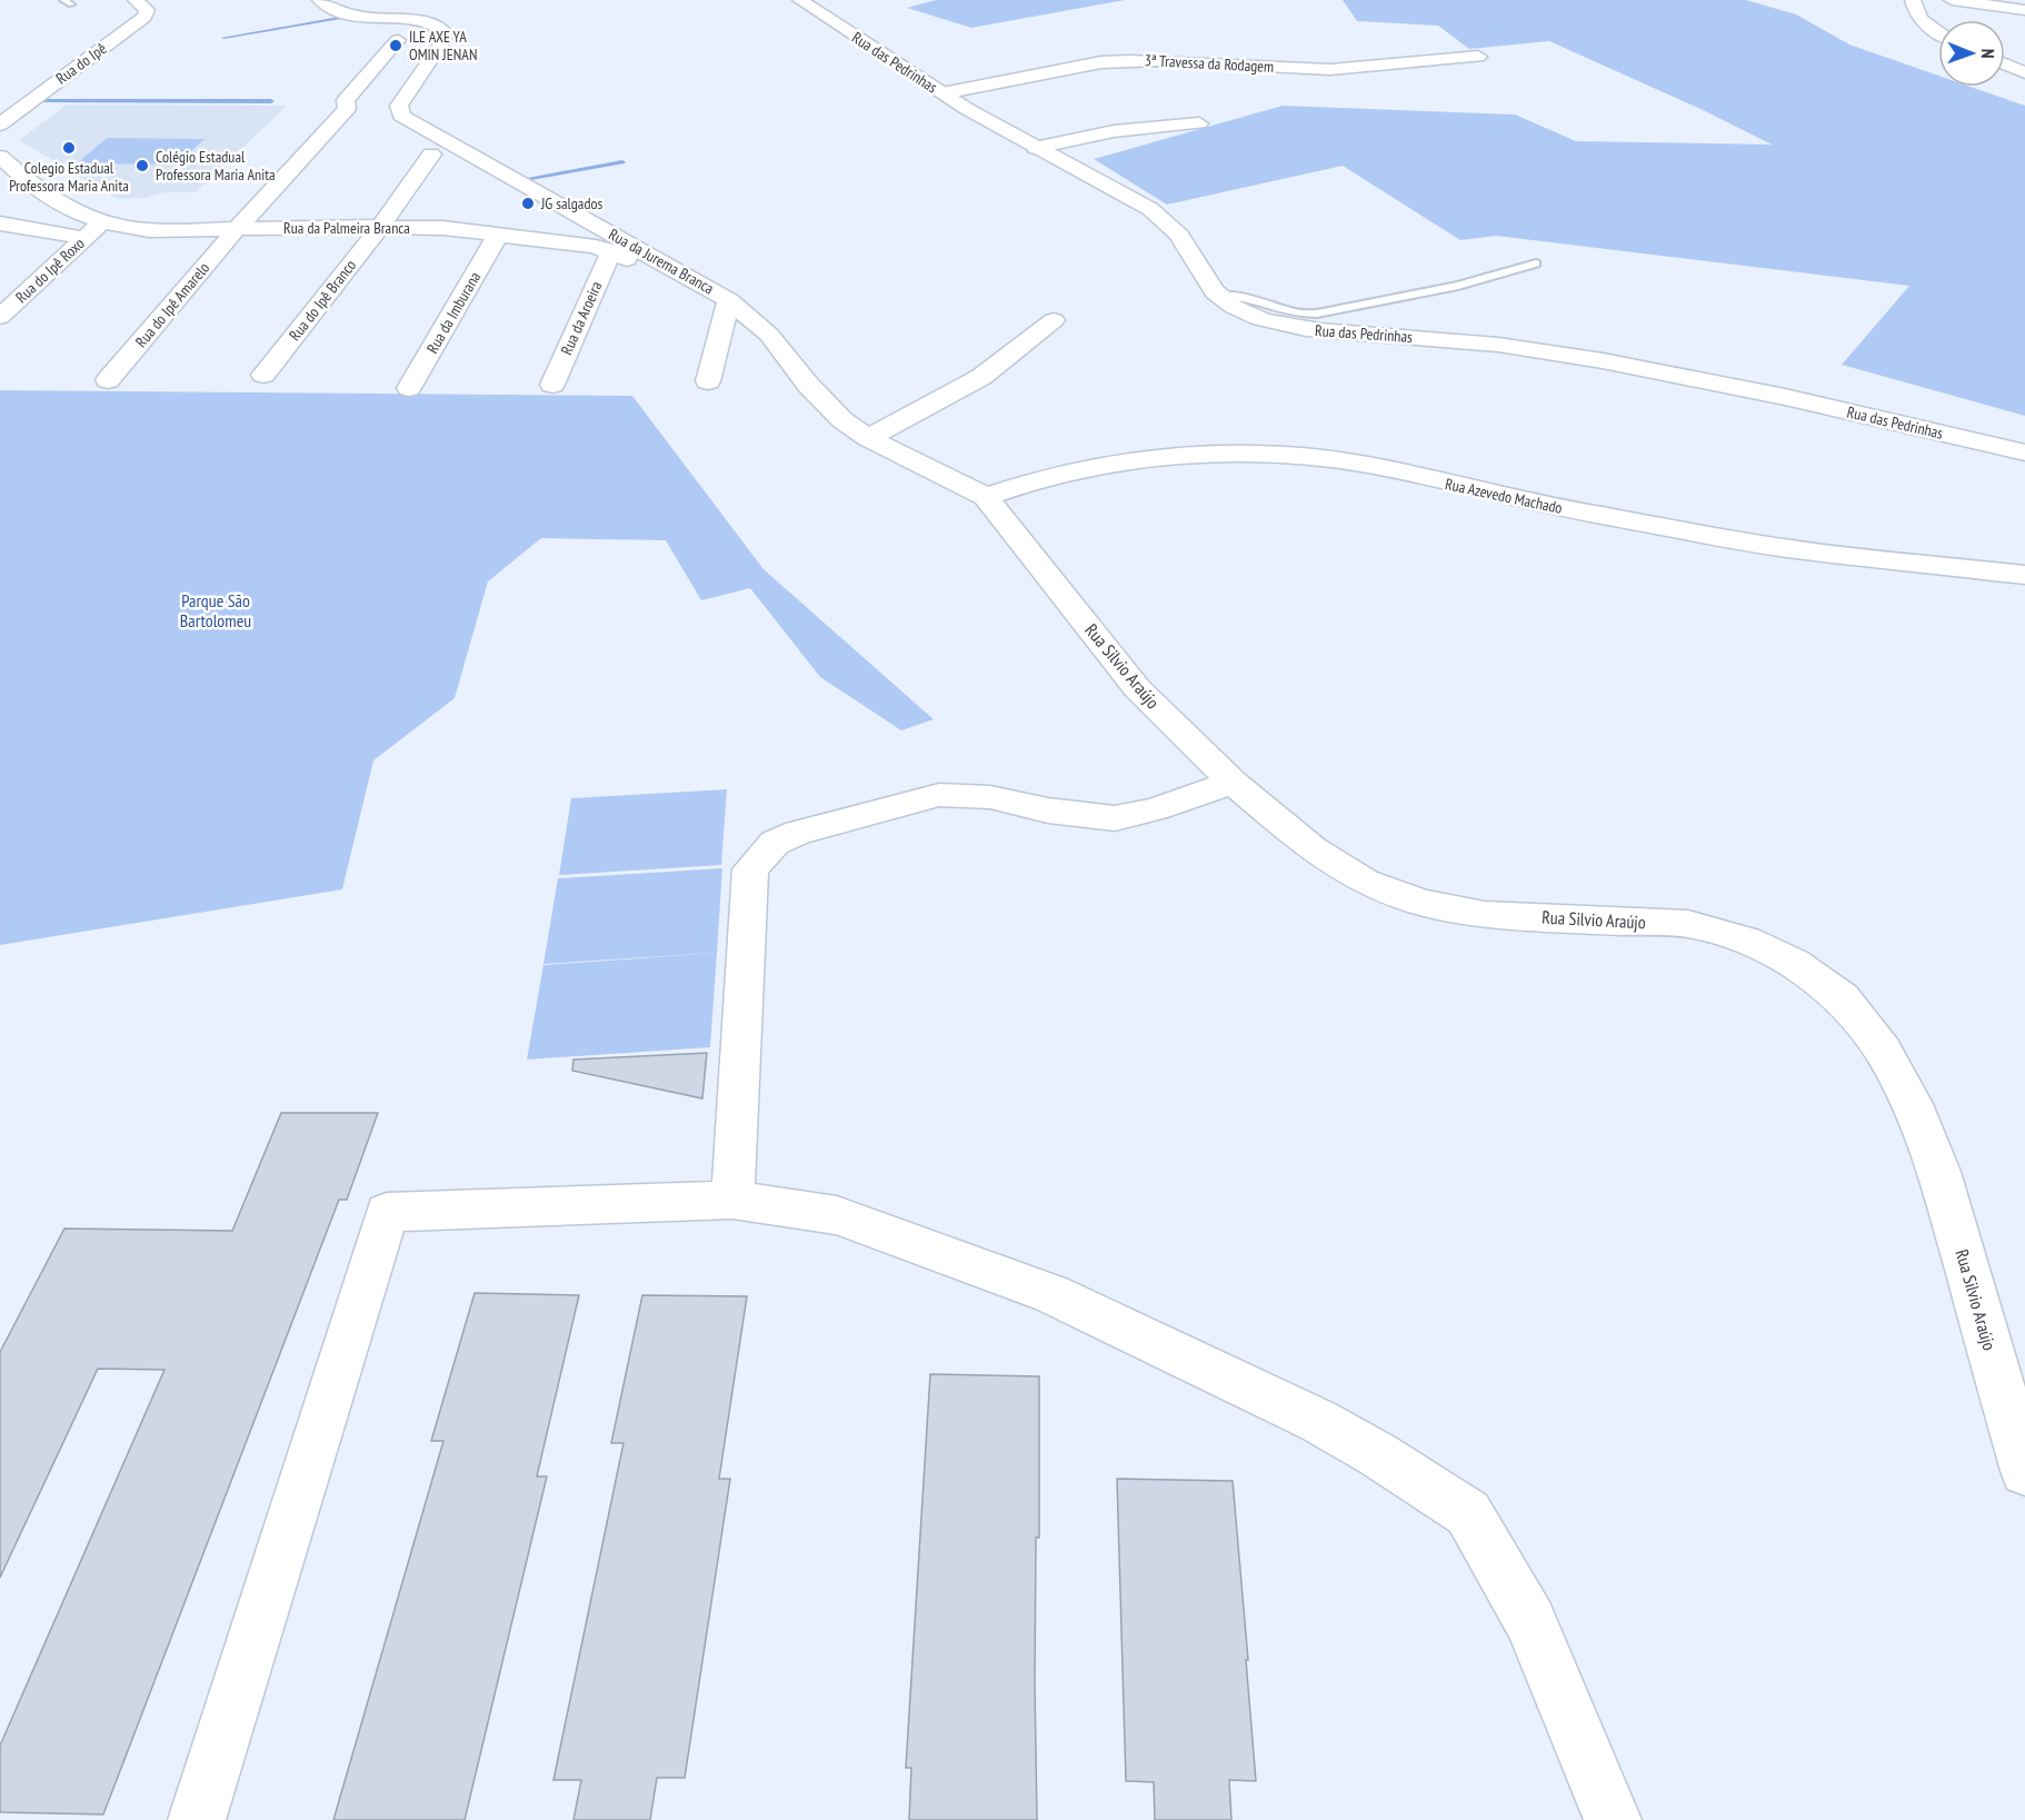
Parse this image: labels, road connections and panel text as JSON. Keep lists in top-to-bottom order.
{
  "streets": {
    "street": [
      "Rua das Pedrinhas",
      "Rua do Ipê",
      "3ª Travessa da Rodagem",
      "Rua da Palmeira Branca",
      "Rua da Jurema Branca",
      "Rua do Ipê Roxo",
      "Rua do Ipê Branco",
      "Rua do Ipê Amarelo",
      "Rua da Imburana",
      "Rua da Aroeira",
      "Rua Azevedo Machado",
      "Rua Silvio Araújo"
    ]
  },
  "crossings": [
    ["Rua das Pedrinhas", "3ª Travessa da Rodagem"],
    ["Rua da Palmeira Branca", "Rua da Jurema Branca"],
    ["Rua da Palmeira Branca", "Rua do Ipê Roxo"],
    ["Rua da Palmeira Branca", "Rua do Ipê Branco"],
    ["Rua da Palmeira Branca", "Rua do Ipê Amarelo"],
    ["Rua da Palmeira Branca", "Rua da Imburana"],
    ["Rua da Palmeira Branca", "Rua da Aroeira"],
    ["Rua da Jurema Branca", "Rua Azevedo Machado"],
    ["Rua da Jurema Branca", "Rua Silvio Araújo"],
    ["Rua Azevedo Machado", "Rua Silvio Araújo"]
  ],
  "parks": ["Parque São Bartolomeu"],
  "places": [
    "ILE AXE YA OMIN JENAN",
    "Colegio Estadual Professora Maria Anita",
    "Colégio Estadual Professora Maria Anita",
    "JG salgados"
  ],
  "north": "right"
}
